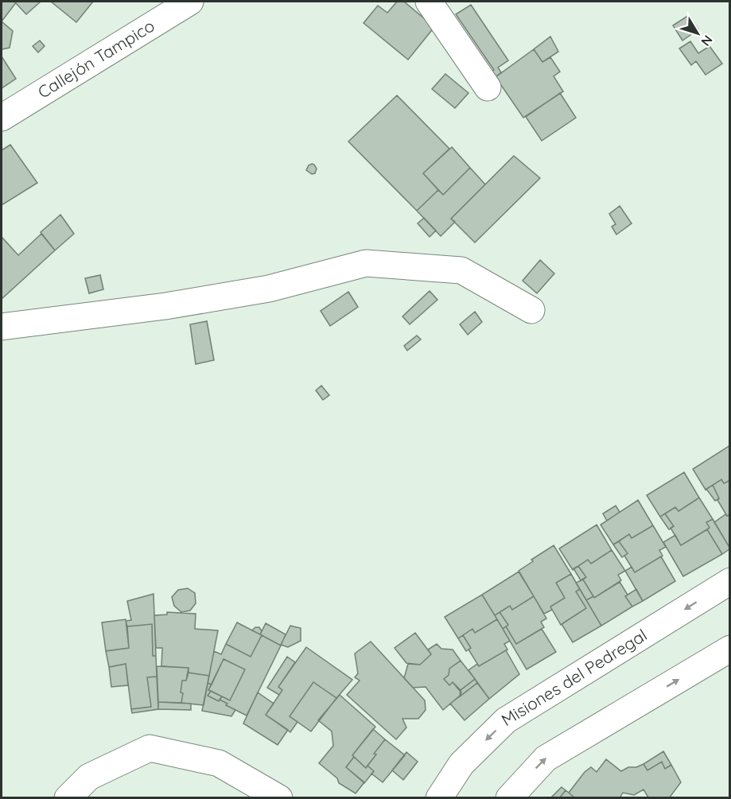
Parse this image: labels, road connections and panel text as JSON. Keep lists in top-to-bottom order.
{
  "streets": {
    "street": ["Callejón Tampico", "Misiones del Pedregal"]
  },
  "north": "bottom right"
}
